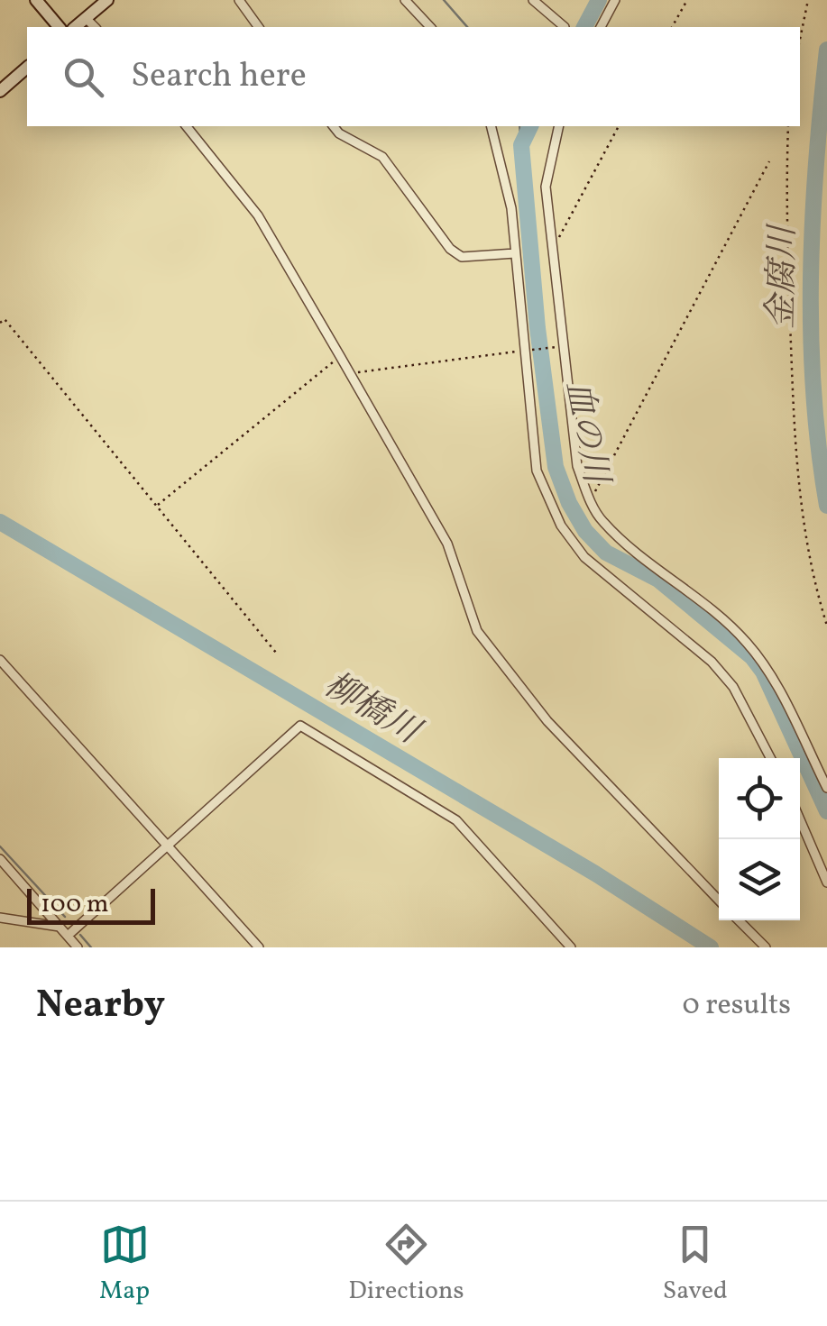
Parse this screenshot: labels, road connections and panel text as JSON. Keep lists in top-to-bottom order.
{
  "water": ["金腐川", "血の川", "柳橋川"],
  "scale_bar": "100 m",
  "page": {
    "search": "Search here",
    "scale": "100 m",
    "heading": ["Nearby", "0 results"],
    "nav": ["Map", "Directions", "Saved"]
  }
}
